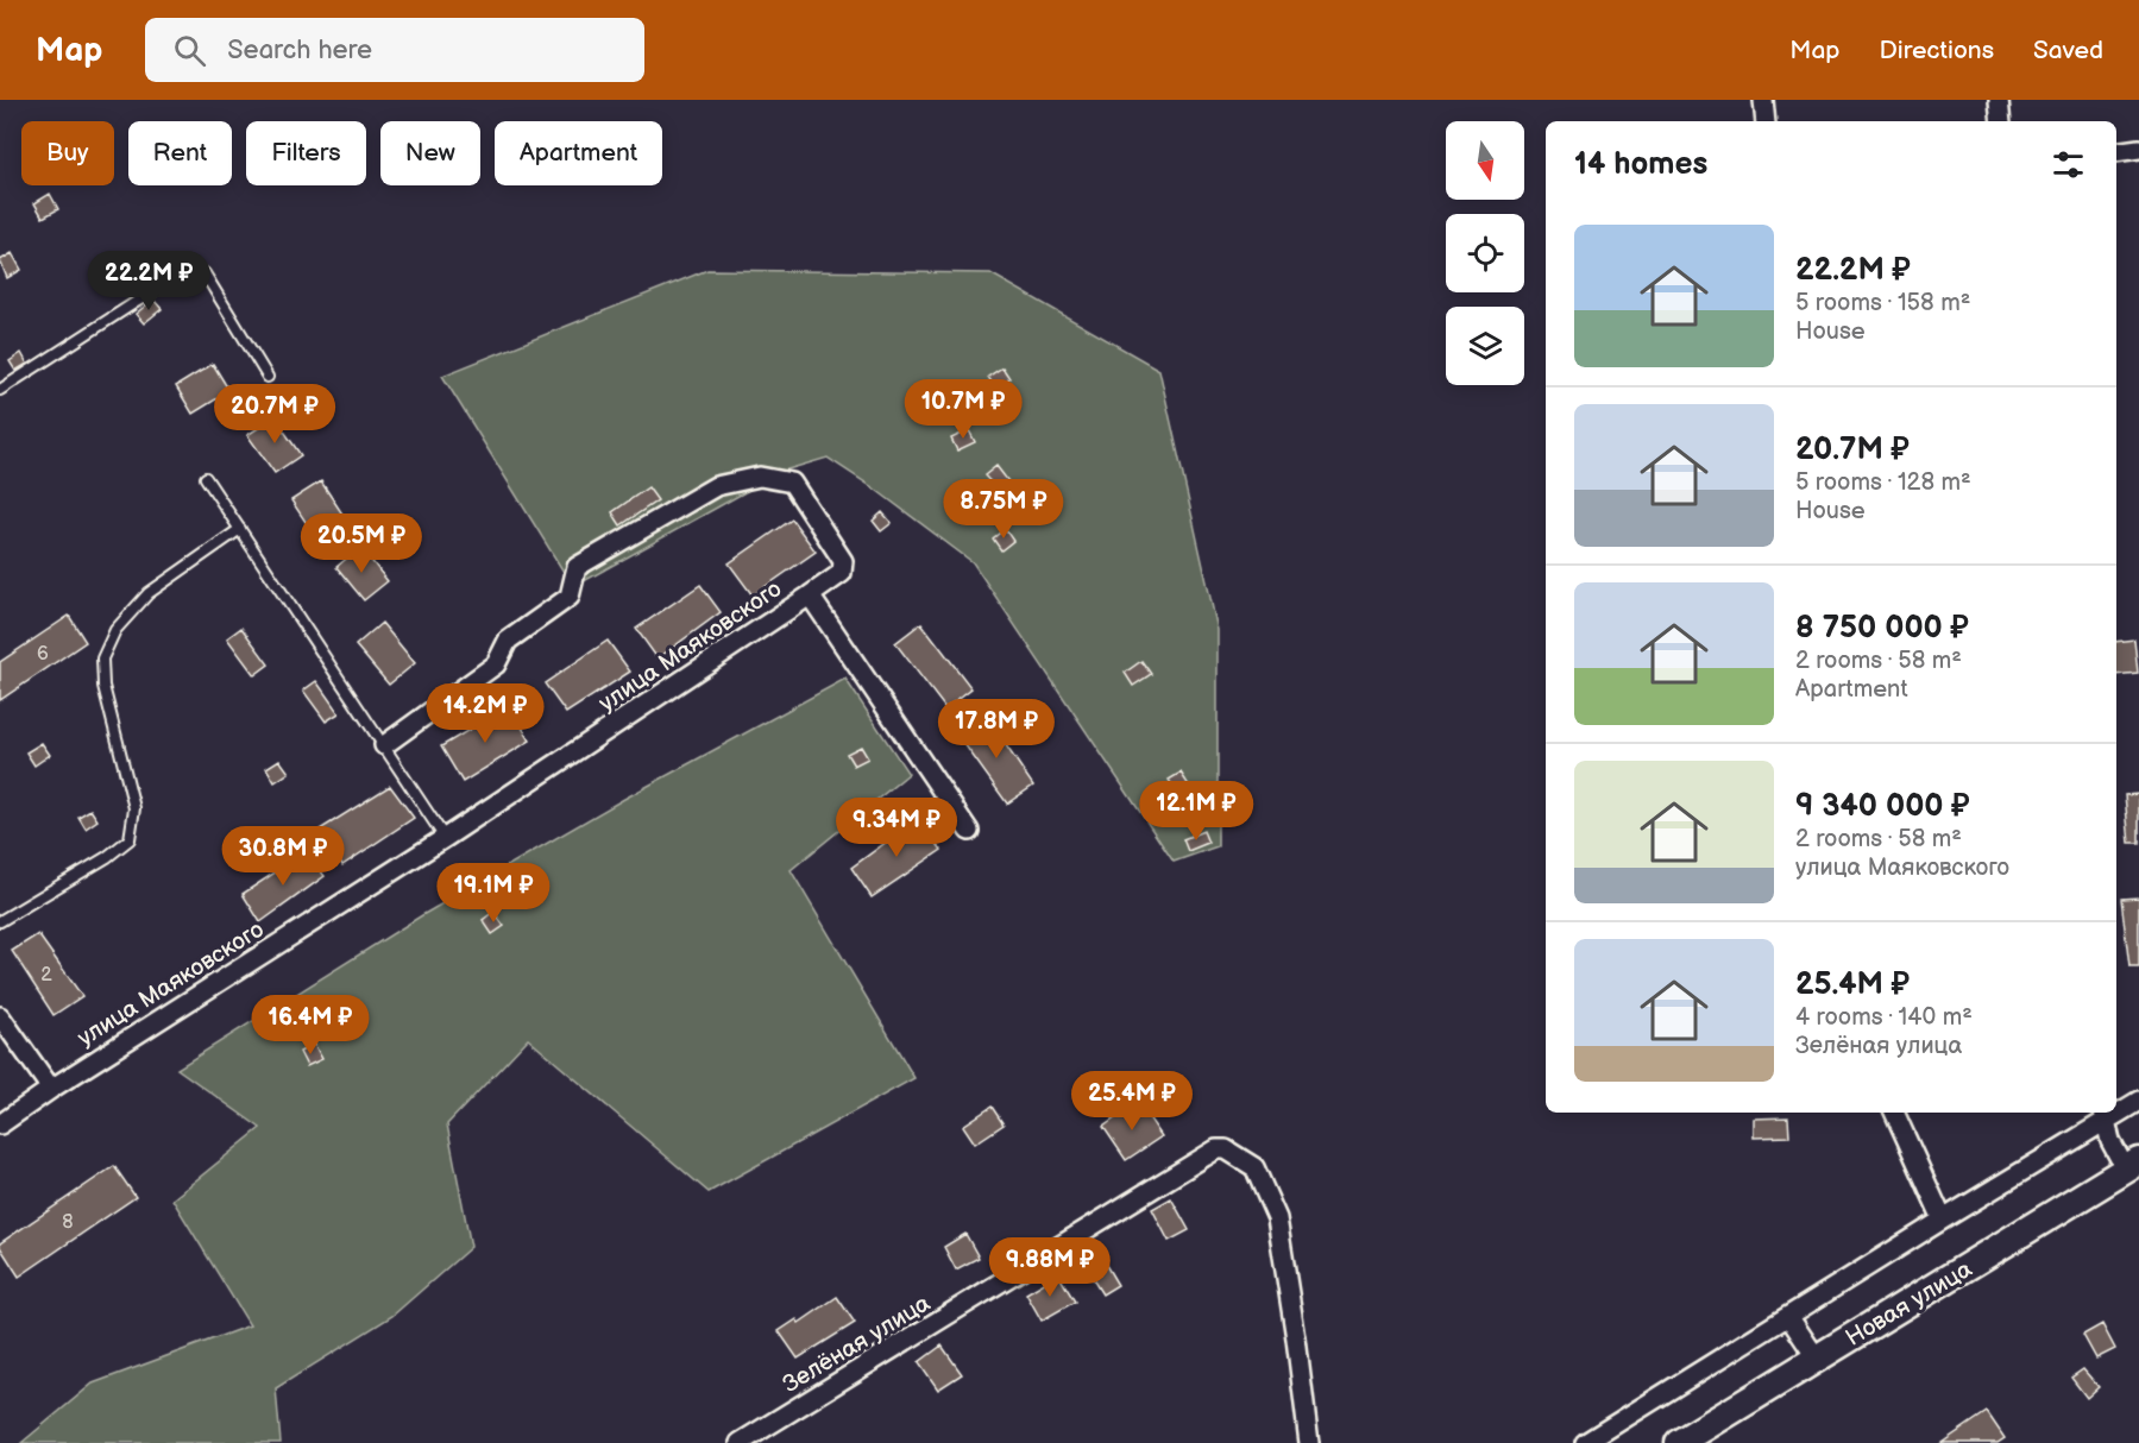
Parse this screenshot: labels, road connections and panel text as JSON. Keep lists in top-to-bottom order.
{
  "streets": {
    "street": ["улица Маяковского", "Новая улица", "Зелёная улица"]
  },
  "house_numbers": ["6", "2", "8"],
  "north": "bottom",
  "page": {
    "header": "Map",
    "search": "Search here",
    "nav": ["Map", "Directions", "Saved"],
    "chip": [
      "Buy",
      "Rent",
      "Filters",
      "New",
      "Apartment"
    ],
    "heading": "14 homes",
    "list": [
      {
        "name": "22.2M ₽",
        "note": "5 rooms · 158 m² · House"
      },
      {
        "name": "20.7M ₽",
        "note": "5 rooms · 128 m² · House"
      },
      {
        "name": "8 750 000 ₽",
        "note": "2 rooms · 58 m² · Apartment"
      },
      {
        "name": "9 340 000 ₽",
        "note": "2 rooms · 58 m² · улица Маяковского"
      },
      {
        "name": "25.4M ₽",
        "note": "4 rooms · 140 m² · Зелёная улица"
      }
    ],
    "price": [
      "22.2M ₽",
      "10.7M ₽",
      "20.7M ₽",
      "8.75M ₽",
      "20.5M ₽",
      "14.2M ₽",
      "17.8M ₽",
      "12.1M ₽",
      "9.34M ₽",
      "30.8M ₽",
      "19.1M ₽",
      "16.4M ₽",
      "25.4M ₽",
      "9.88M ₽"
    ]
  }
}
